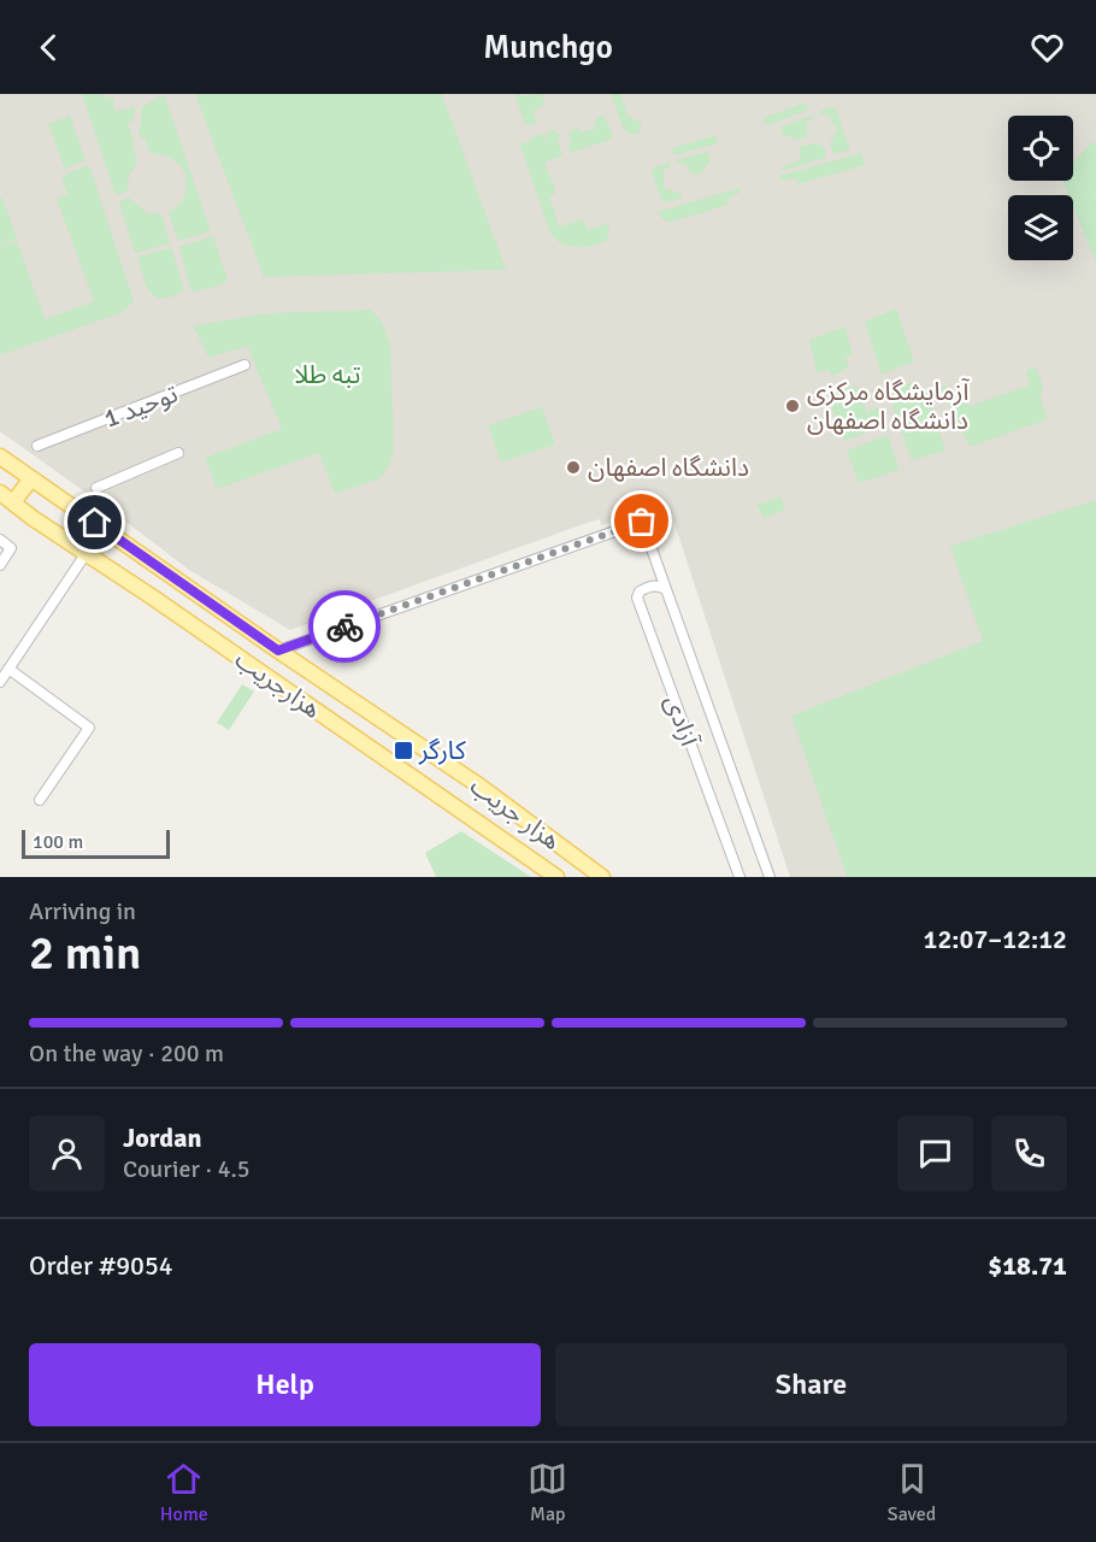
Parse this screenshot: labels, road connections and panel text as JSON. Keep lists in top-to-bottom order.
{
  "streets": {
    "main road": ["هزارجریب", "هزار جریب"],
    "street": ["توحید 1", "آزادی"]
  },
  "crossings": [
    ["آزادی", "هزار جریب"]
  ],
  "parks": ["تبه طلا"],
  "places": {
    "other": ["آزمایشگاه مرکزی دانشگاه اصفهان", "دانشگاه اصفهان"],
    "transit": ["کارگر"]
  },
  "scale_bar": "100 m",
  "page": {
    "header": "Munchgo",
    "scale": "100 m",
    "heading": ["2 min", "Arriving in", "12:07–12:12"],
    "panel": [
      "Jordan",
      "Courier · 4.5",
      "Order #9054",
      "$18.71"
    ],
    "bar": "On the way · 200 m",
    "buttons": ["Help", "Share"],
    "tabs": ["Home", "Map", "Saved"]
  }
}
